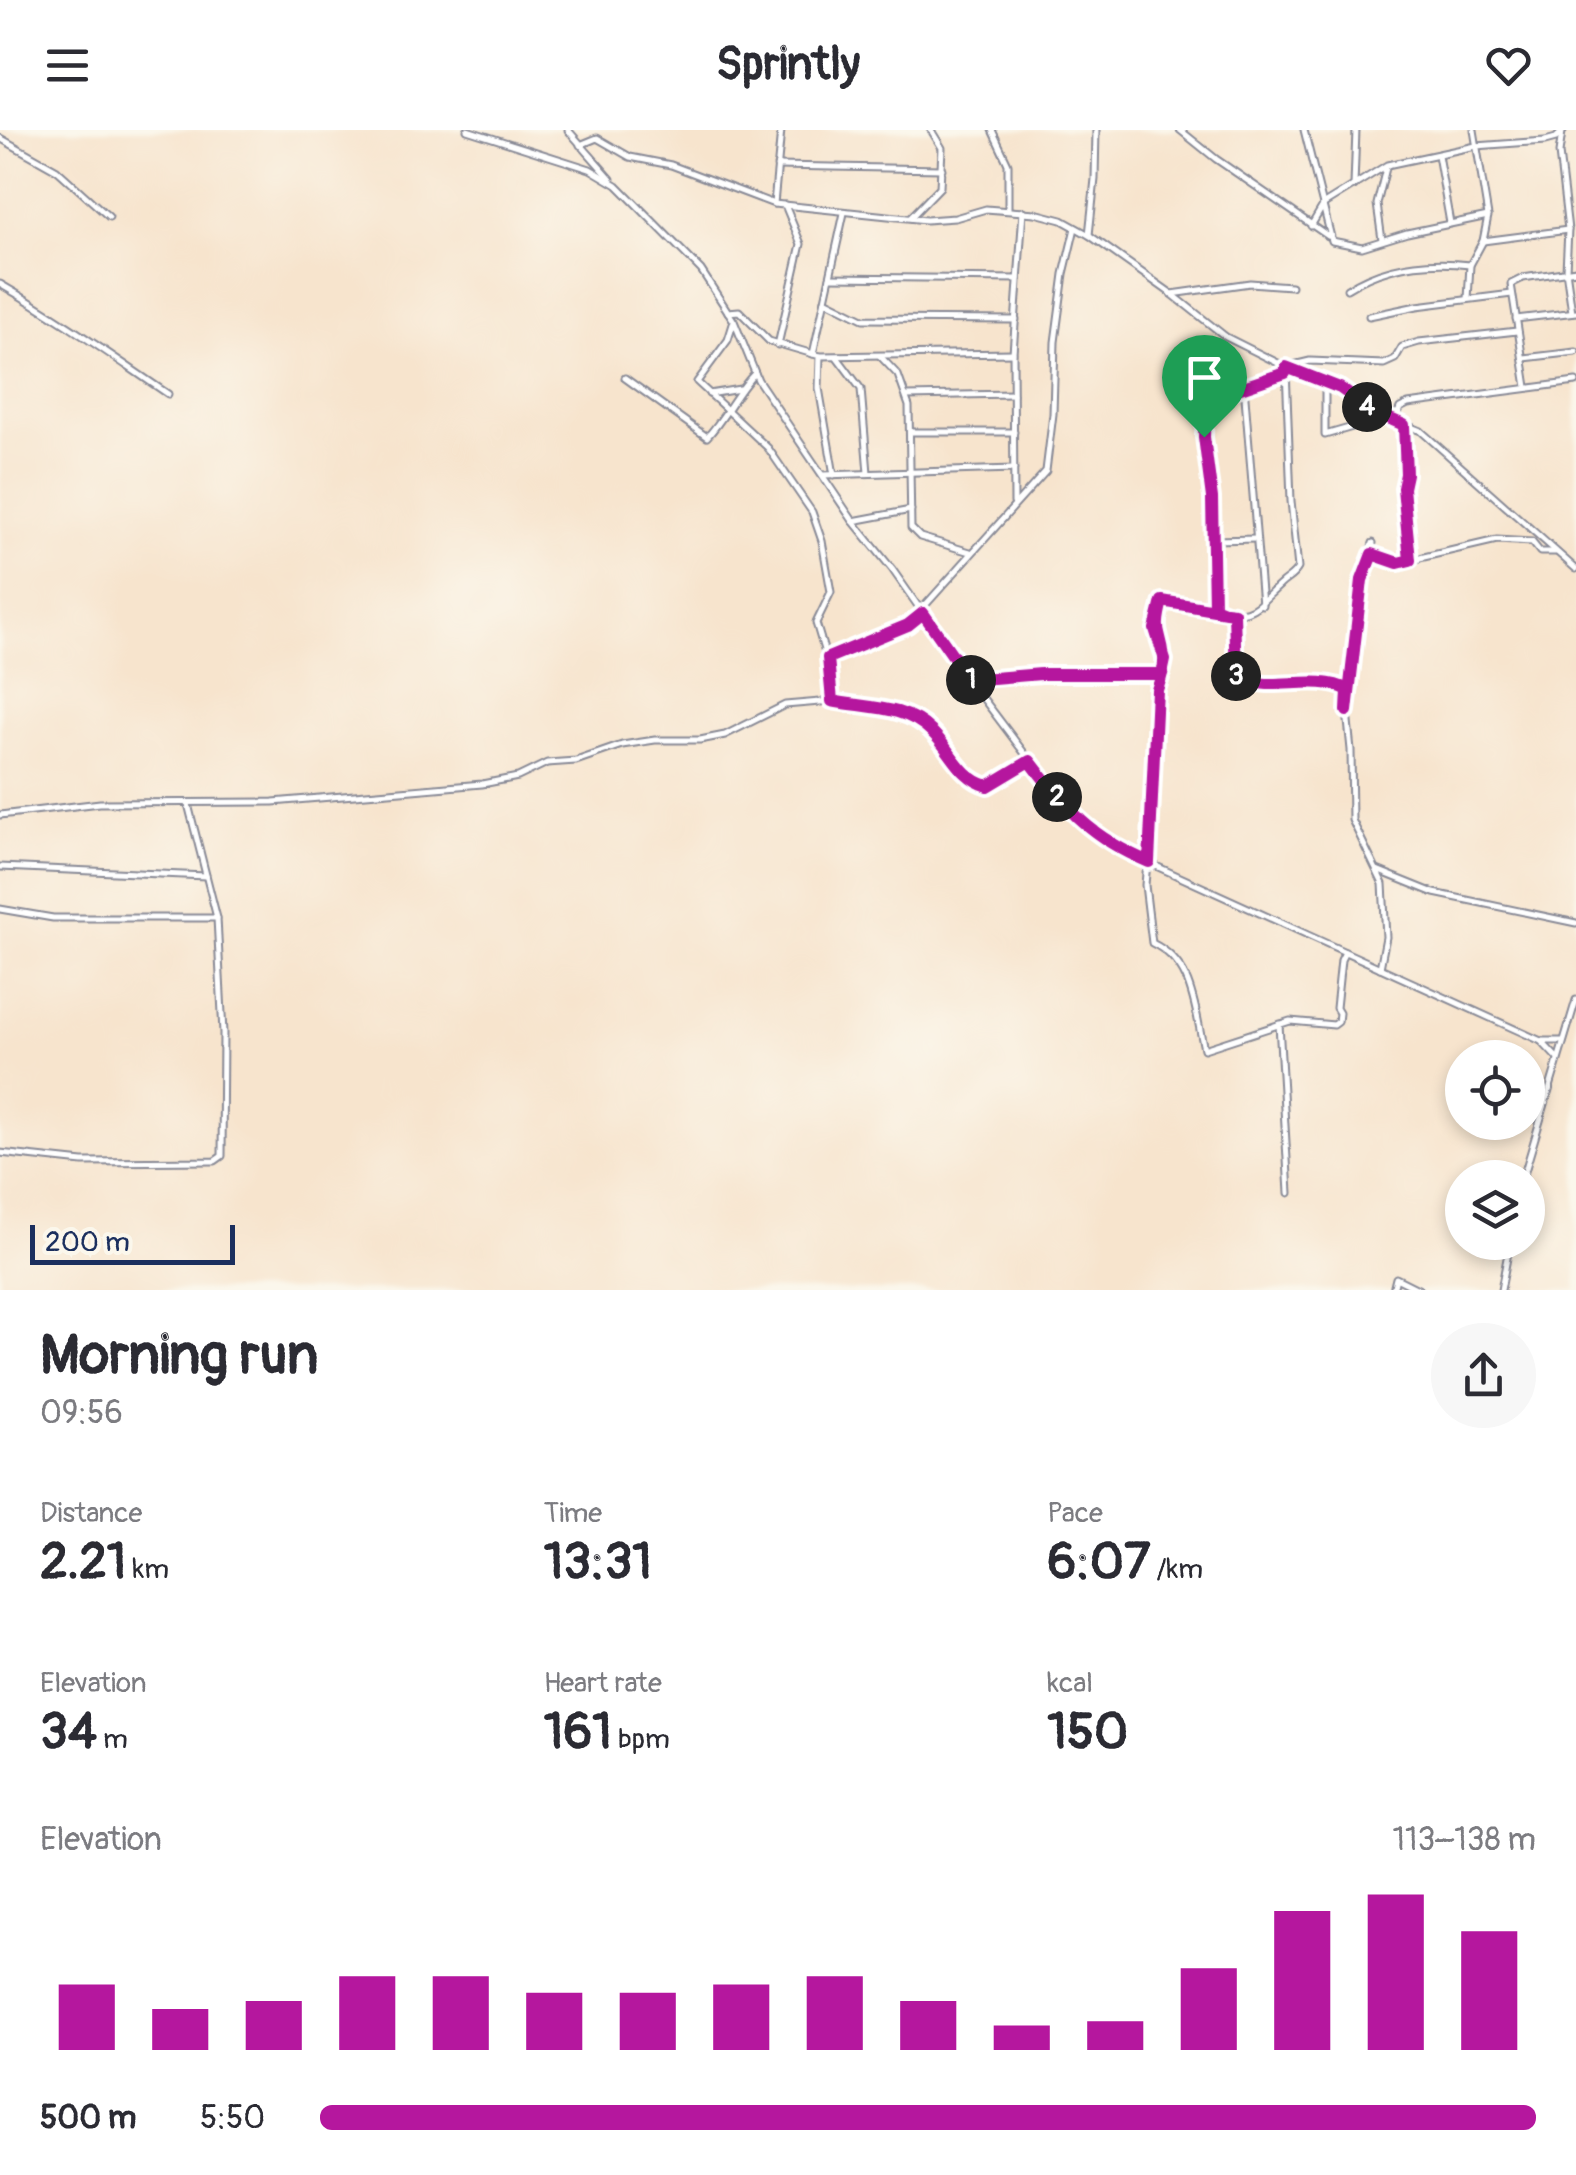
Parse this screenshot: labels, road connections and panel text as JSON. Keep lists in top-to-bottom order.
{
  "scale_bar": "200 m",
  "page": {
    "header": "Sprintly",
    "pins": [
      "4",
      "3",
      "1",
      "2"
    ],
    "scale": "200 m",
    "heading": ["Morning run", "09:56"],
    "stats": [
      ["Distance", "2.21 km"],
      ["Time", "13:31"],
      ["Pace", "6:07 /km"],
      ["Elevation", "34 m"],
      ["Heart rate", "161 bpm"],
      ["kcal", "150"]
    ],
    "chart": ["Elevation", "113–138 m"],
    "list": [
      {
        "name": "500 m",
        "note": "5:50"
      }
    ]
  }
}
